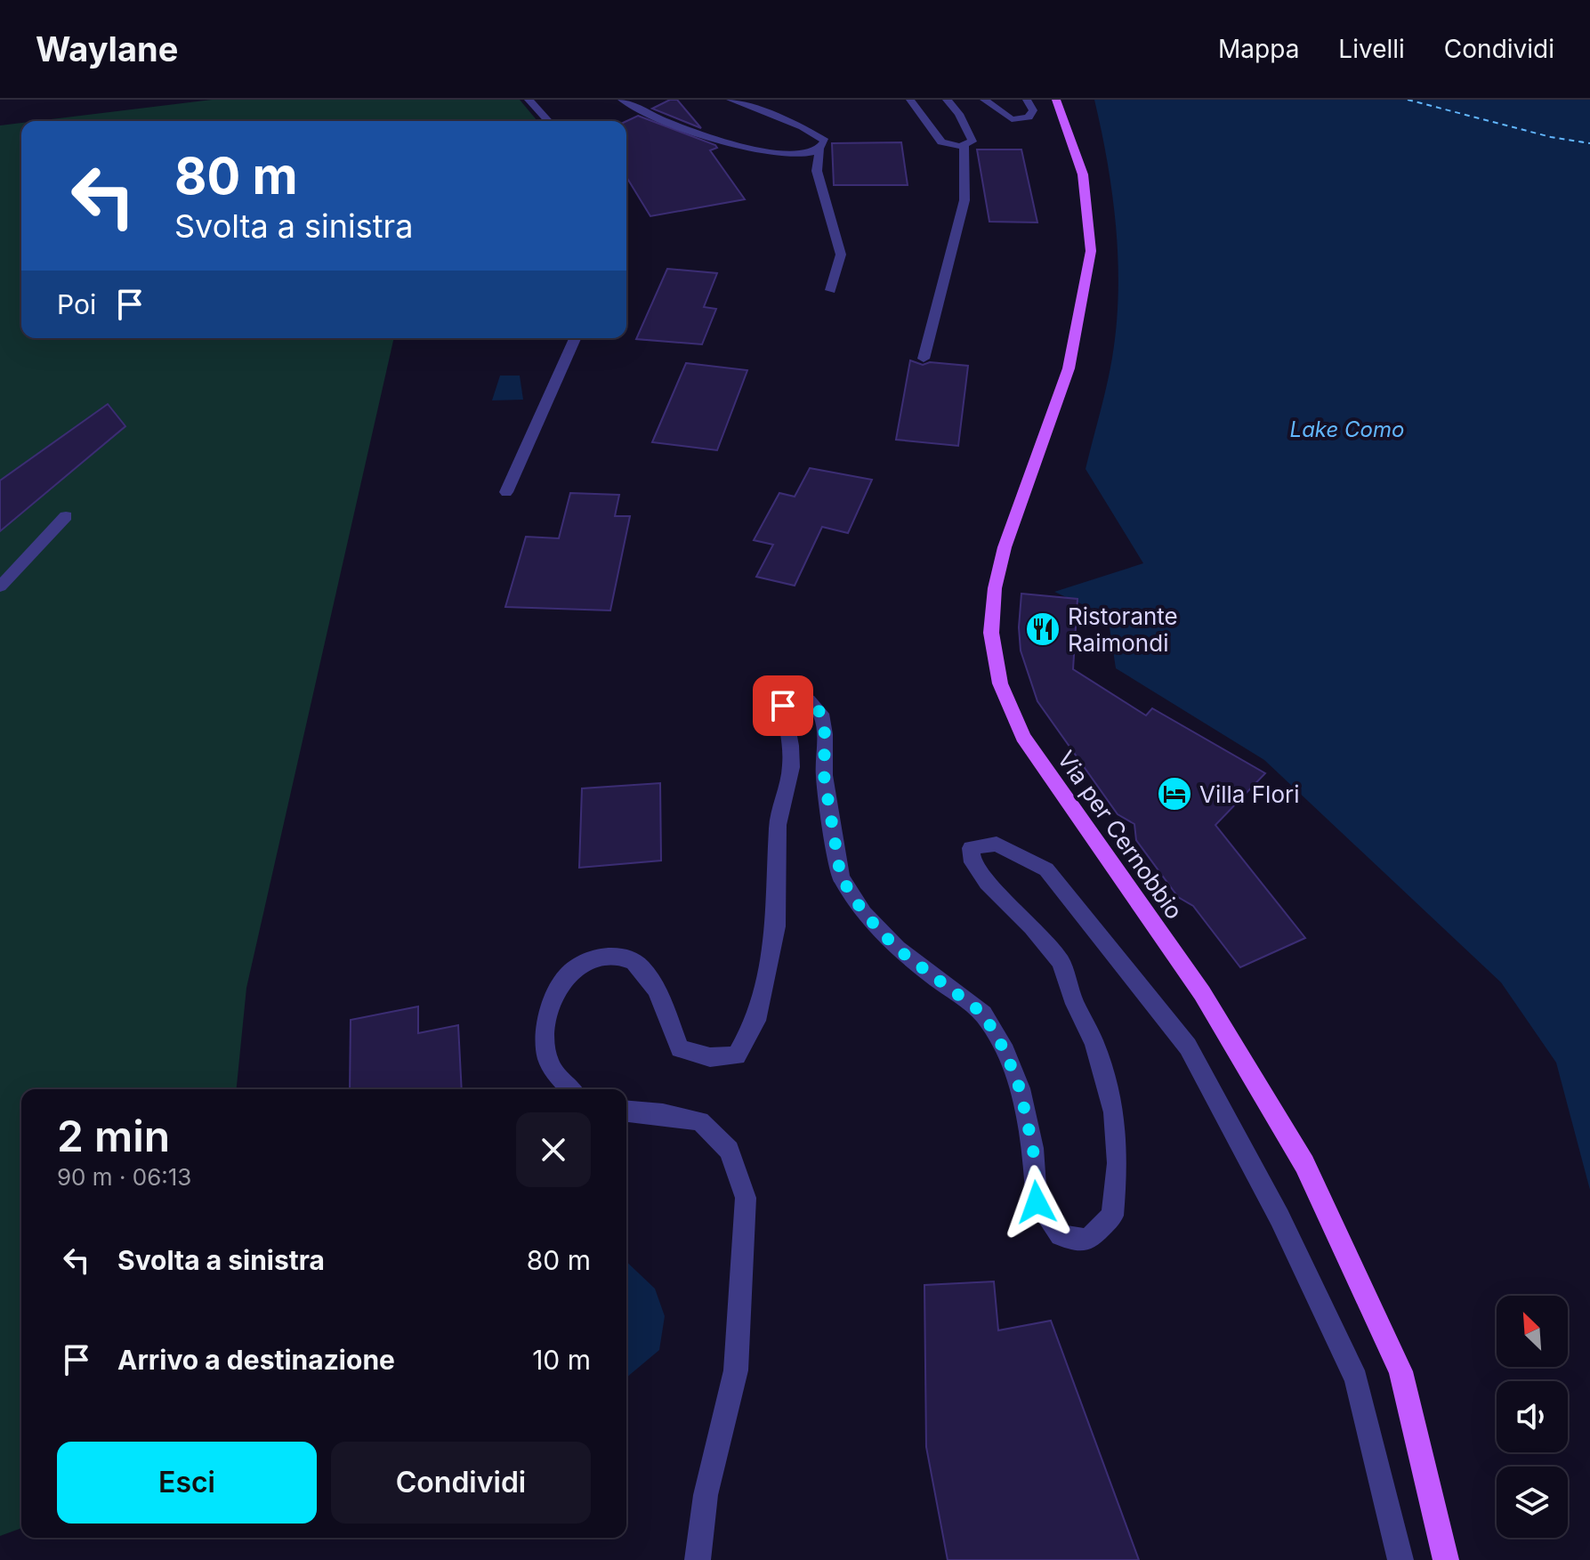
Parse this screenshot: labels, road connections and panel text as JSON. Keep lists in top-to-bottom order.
{
  "streets": {
    "main road": ["Via per Cernobbio"]
  },
  "water": ["Lake Como"],
  "places": {
    "restaurant": ["Ristorante Raimondi"],
    "hotel": ["Villa Flori"]
  },
  "north": "top left",
  "page": {
    "header": "Waylane",
    "nav": ["Mappa", "Livelli", "Condividi"],
    "turn": ["80 m", "Svolta a sinistra"],
    "then": "Poi",
    "heading": ["2 min", "90 m · 06:13"],
    "list": [
      {
        "name": "Svolta a sinistra",
        "value": "80 m"
      },
      {
        "name": "Arrivo a destinazione",
        "value": "10 m"
      }
    ],
    "buttons": ["Esci", "Condividi"]
  }
}
